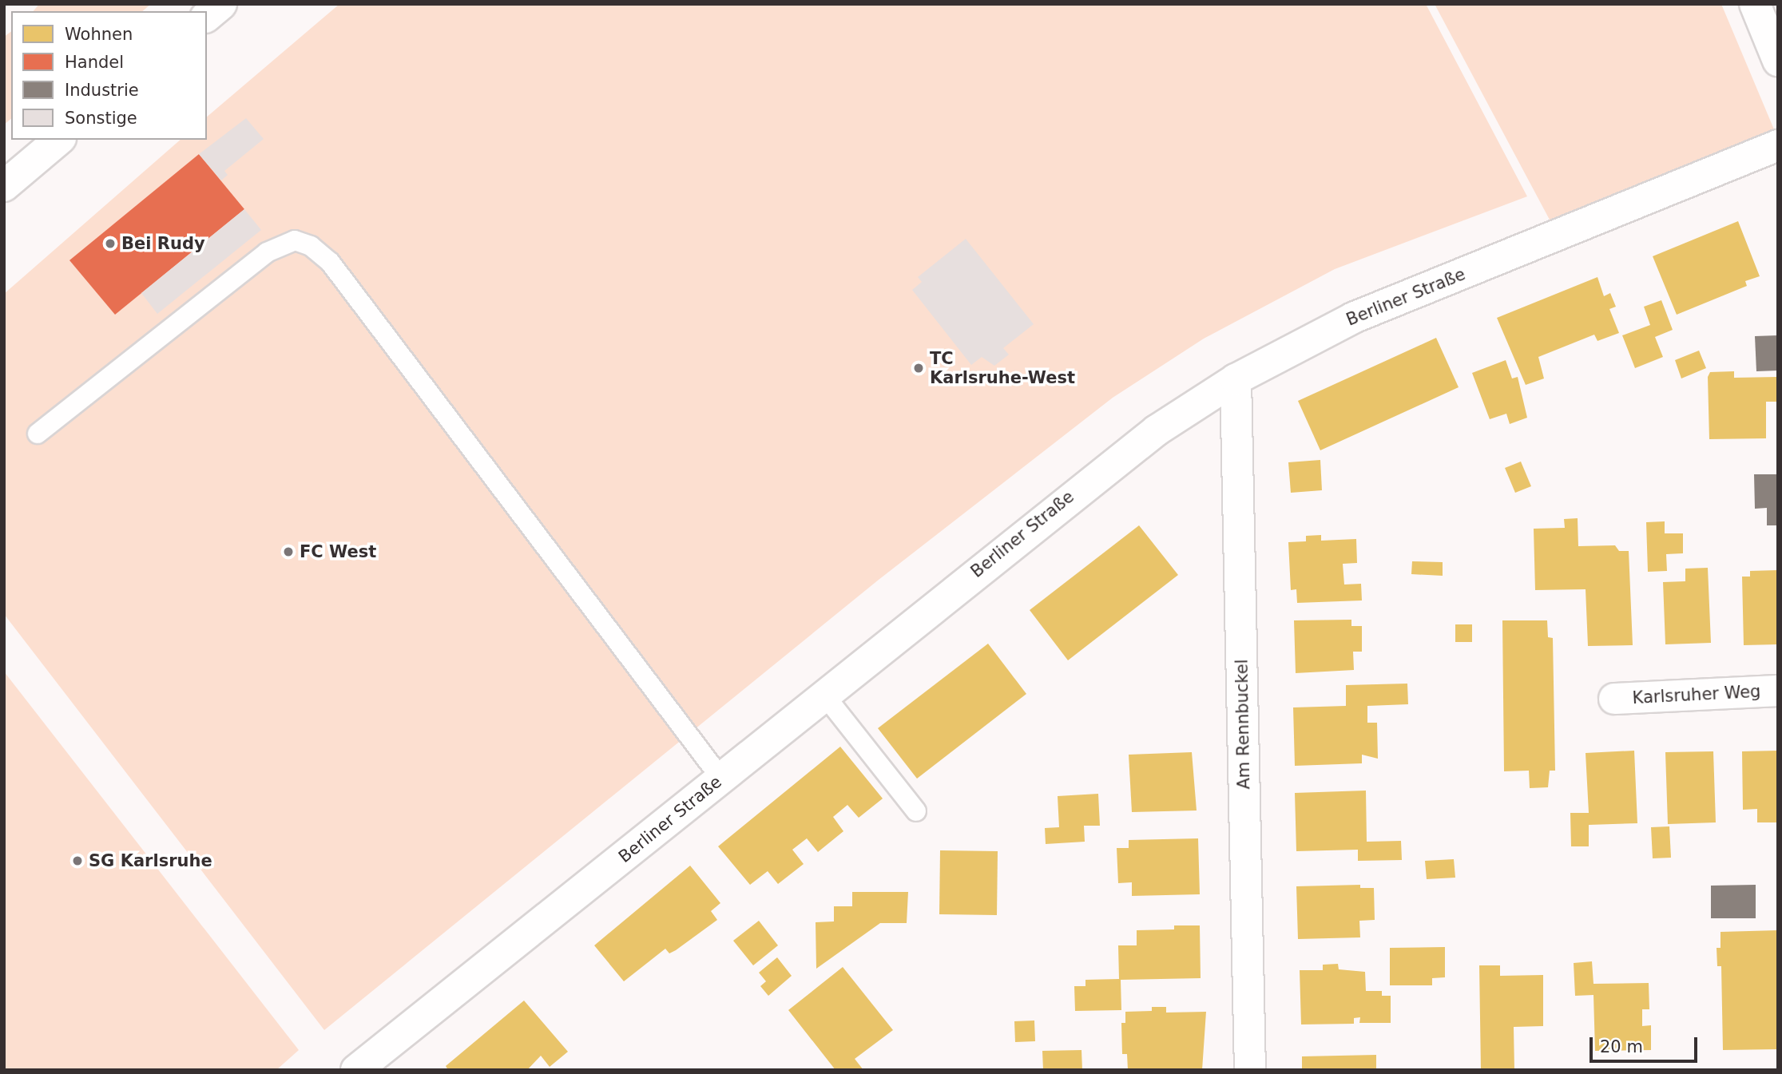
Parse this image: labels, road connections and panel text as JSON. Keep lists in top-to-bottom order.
{
  "streets": {
    "street": ["Berliner Straße", "Karlsruher Weg", "Am Rennbuckel"]
  },
  "crossings": [
    ["Berliner Straße", "Am Rennbuckel"]
  ],
  "places": [
    "Bei Rudy",
    "TC Karlsruhe-West",
    "FC West",
    "SG Karlsruhe"
  ],
  "legend": [
    "Wohnen",
    "Handel",
    "Industrie",
    "Sonstige"
  ],
  "scale_bar": "20 m"
}
